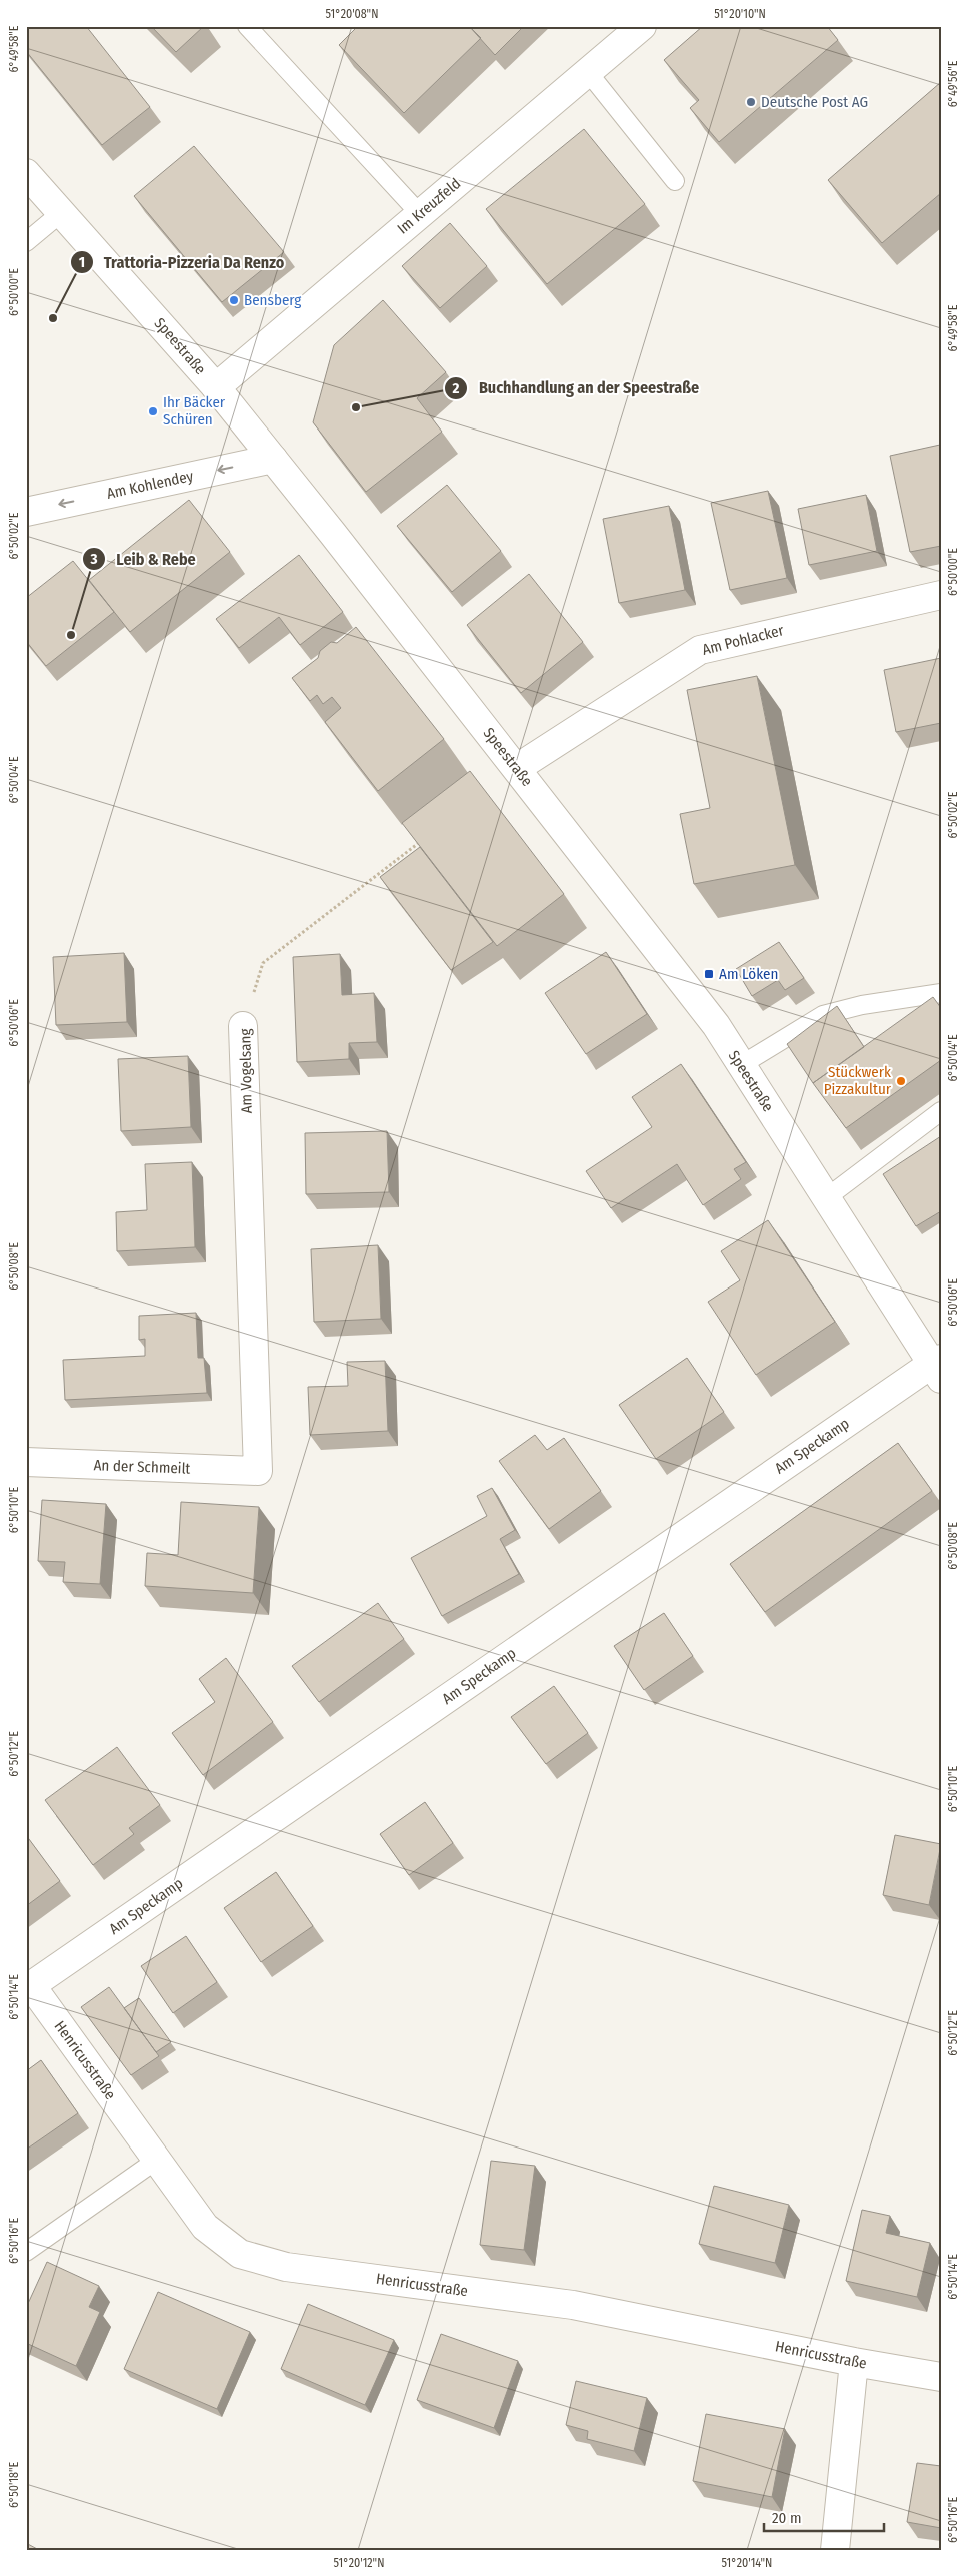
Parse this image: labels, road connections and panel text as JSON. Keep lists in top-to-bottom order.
{
  "streets": {
    "street": [
      "Im Kreuzfeld",
      "Speestraße",
      "Am Kohlendey",
      "Am Pohlacker",
      "Am Vogelsang",
      "Am Speckamp",
      "An der Schmeilt",
      "Henricusstraße"
    ]
  },
  "crossings": [
    ["Im Kreuzfeld", "Speestraße"],
    ["Speestraße", "Am Kohlendey"],
    ["Speestraße", "Am Pohlacker"],
    ["Speestraße", "Am Speckamp"],
    ["Am Vogelsang", "An der Schmeilt"],
    ["Am Speckamp", "Henricusstraße"]
  ],
  "one_way": ["Am Kohlendey"],
  "places": {
    "other": [
      "Deutsche Post AG",
      "Bensberg",
      "Trattoria-Pizzeria Da Renzo",
      "Buchhandlung an der Speestraße",
      "Ihr Bäcker Schüren",
      "Leib & Rebe",
      "Stückwerk Pizzakultur"
    ],
    "transit": ["Am Löken"]
  },
  "scale_bar": "20 m",
  "coordinates": [
    "51°20'08\"N",
    "51°20'10\"N",
    "6°49'58\"E",
    "6°49'56\"E",
    "6°50'00\"E",
    "6°50'02\"E",
    "6°50'04\"E",
    "6°50'06\"E",
    "6°50'08\"E",
    "6°50'10\"E",
    "6°50'12\"E",
    "6°50'14\"E",
    "6°50'16\"E",
    "6°50'18\"E",
    "51°20'12\"N",
    "51°20'14\"N"
  ]
}
